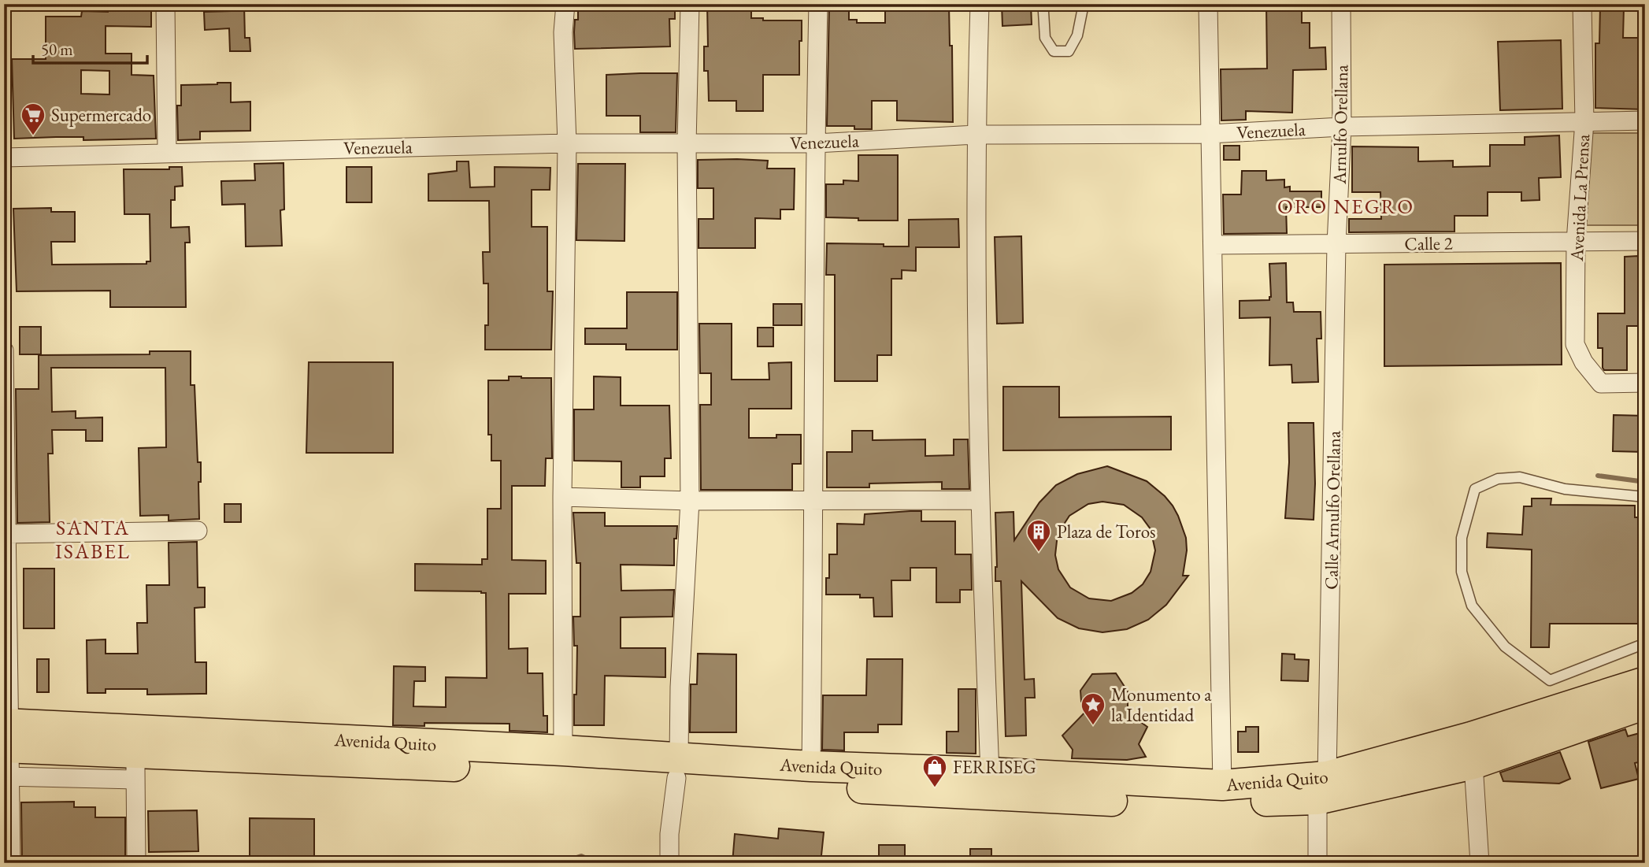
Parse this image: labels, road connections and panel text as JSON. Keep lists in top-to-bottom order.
{
  "streets": {
    "highway": ["Avenida Quito"],
    "street": [
      "Arnulfo Orellana",
      "Venezuela",
      "Avenida La Prensa",
      "Calle 2",
      "Calle Arnulfo Orellana"
    ]
  },
  "crossings": [
    ["Arnulfo Orellana", "Venezuela"],
    ["Arnulfo Orellana", "Calle 2"],
    ["Arnulfo Orellana", "Calle Arnulfo Orellana"],
    ["Venezuela", "Avenida La Prensa"],
    ["Avenida La Prensa", "Calle 2"],
    ["Calle 2", "Calle Arnulfo Orellana"],
    ["Calle Arnulfo Orellana", "Avenida Quito"]
  ],
  "districts": ["ORO NEGRO", "SANTA ISABEL"],
  "places": {
    "supermarket": ["Supermercado"],
    "building": ["Plaza de Toros"],
    "place": ["Monumento a la Identidad"],
    "shop": ["FERRISEG"]
  },
  "scale_bar": "50 m"
}
